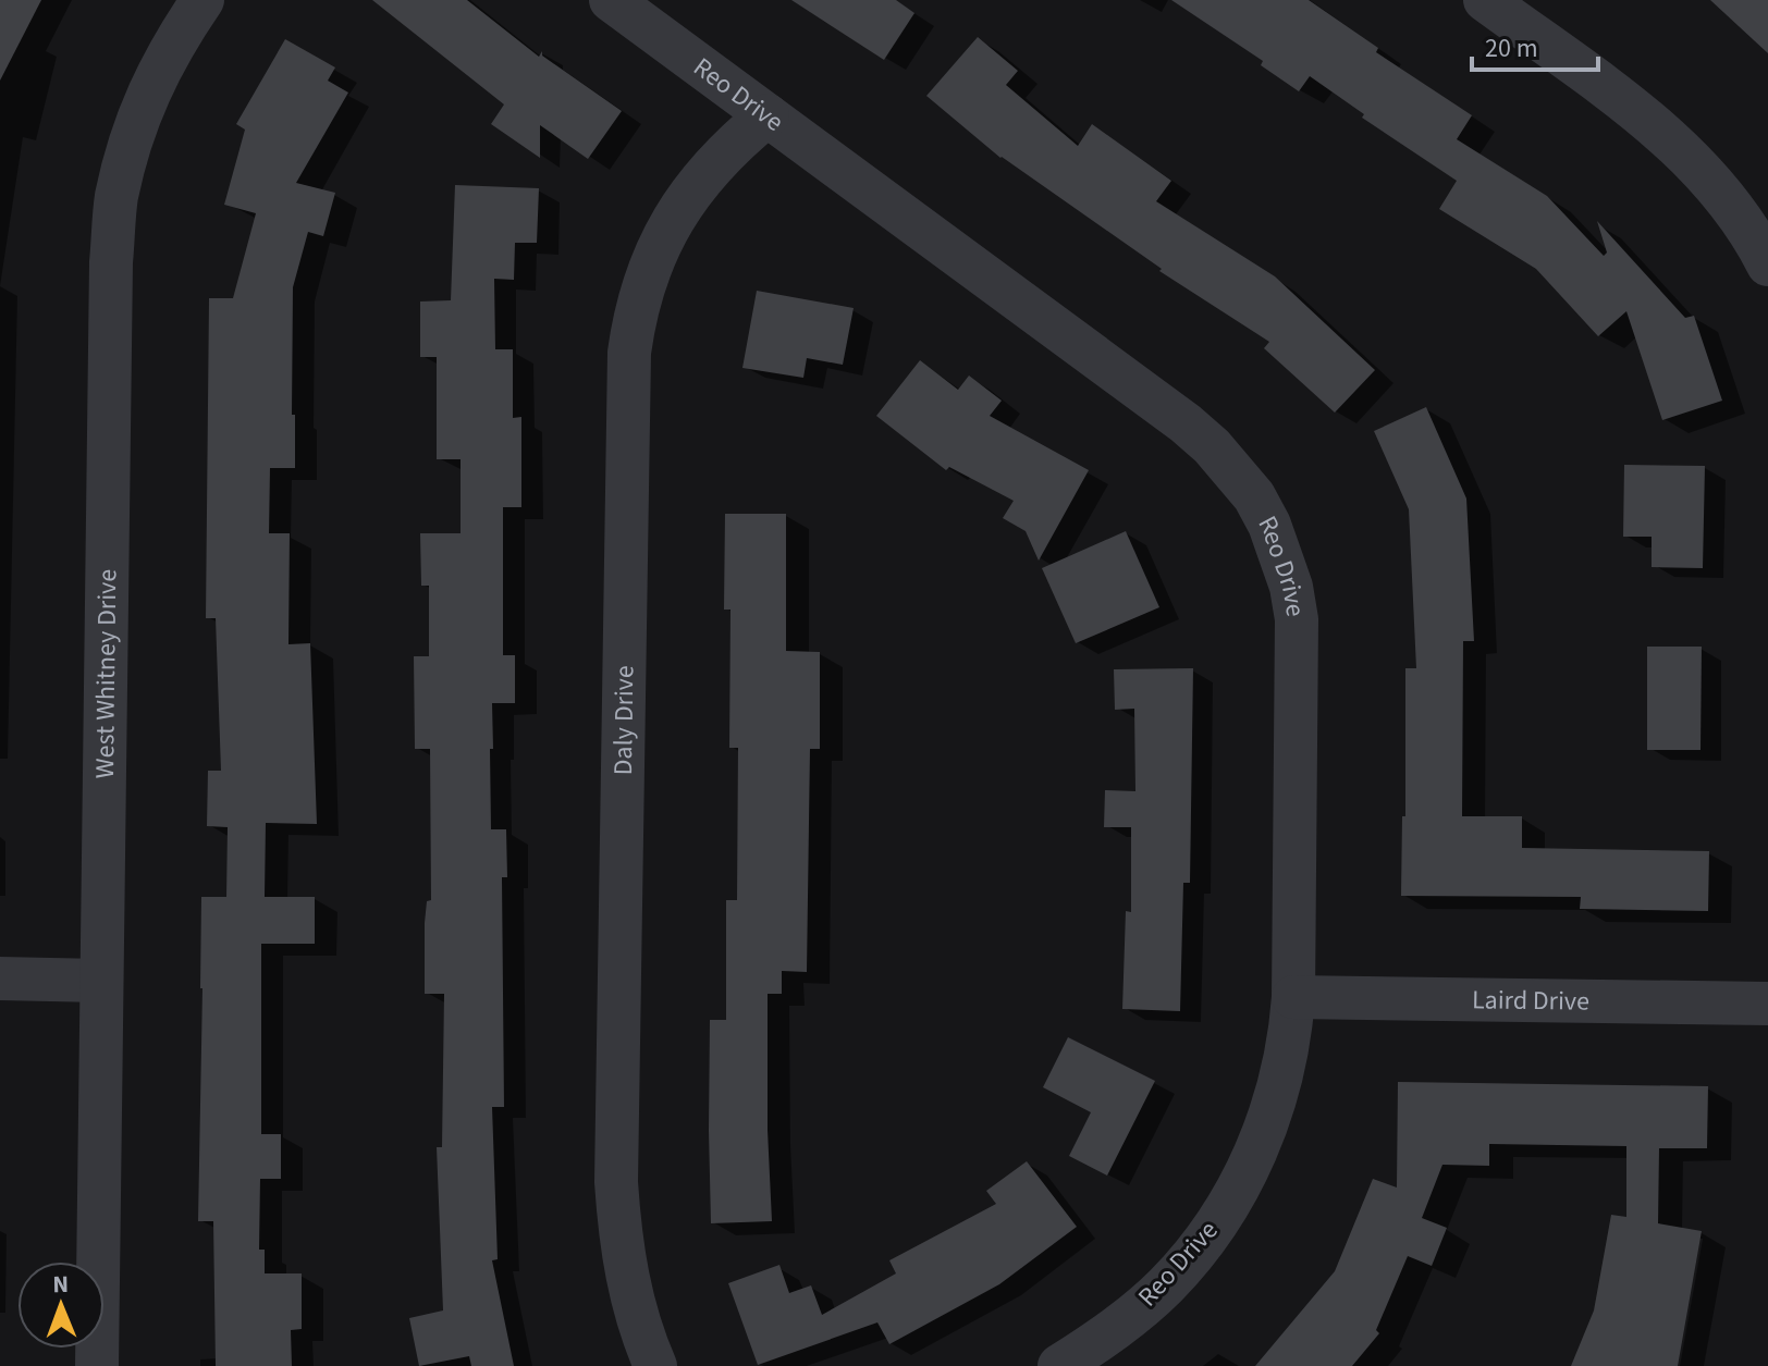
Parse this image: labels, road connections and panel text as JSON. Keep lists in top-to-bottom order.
{
  "streets": {
    "street": [
      "Reo Drive",
      "West Whitney Drive",
      "Daly Drive",
      "Laird Drive"
    ]
  },
  "crossings": [
    ["Reo Drive", "Daly Drive"],
    ["Reo Drive", "Laird Drive"]
  ],
  "scale_bar": "20 m",
  "north": "top"
}
